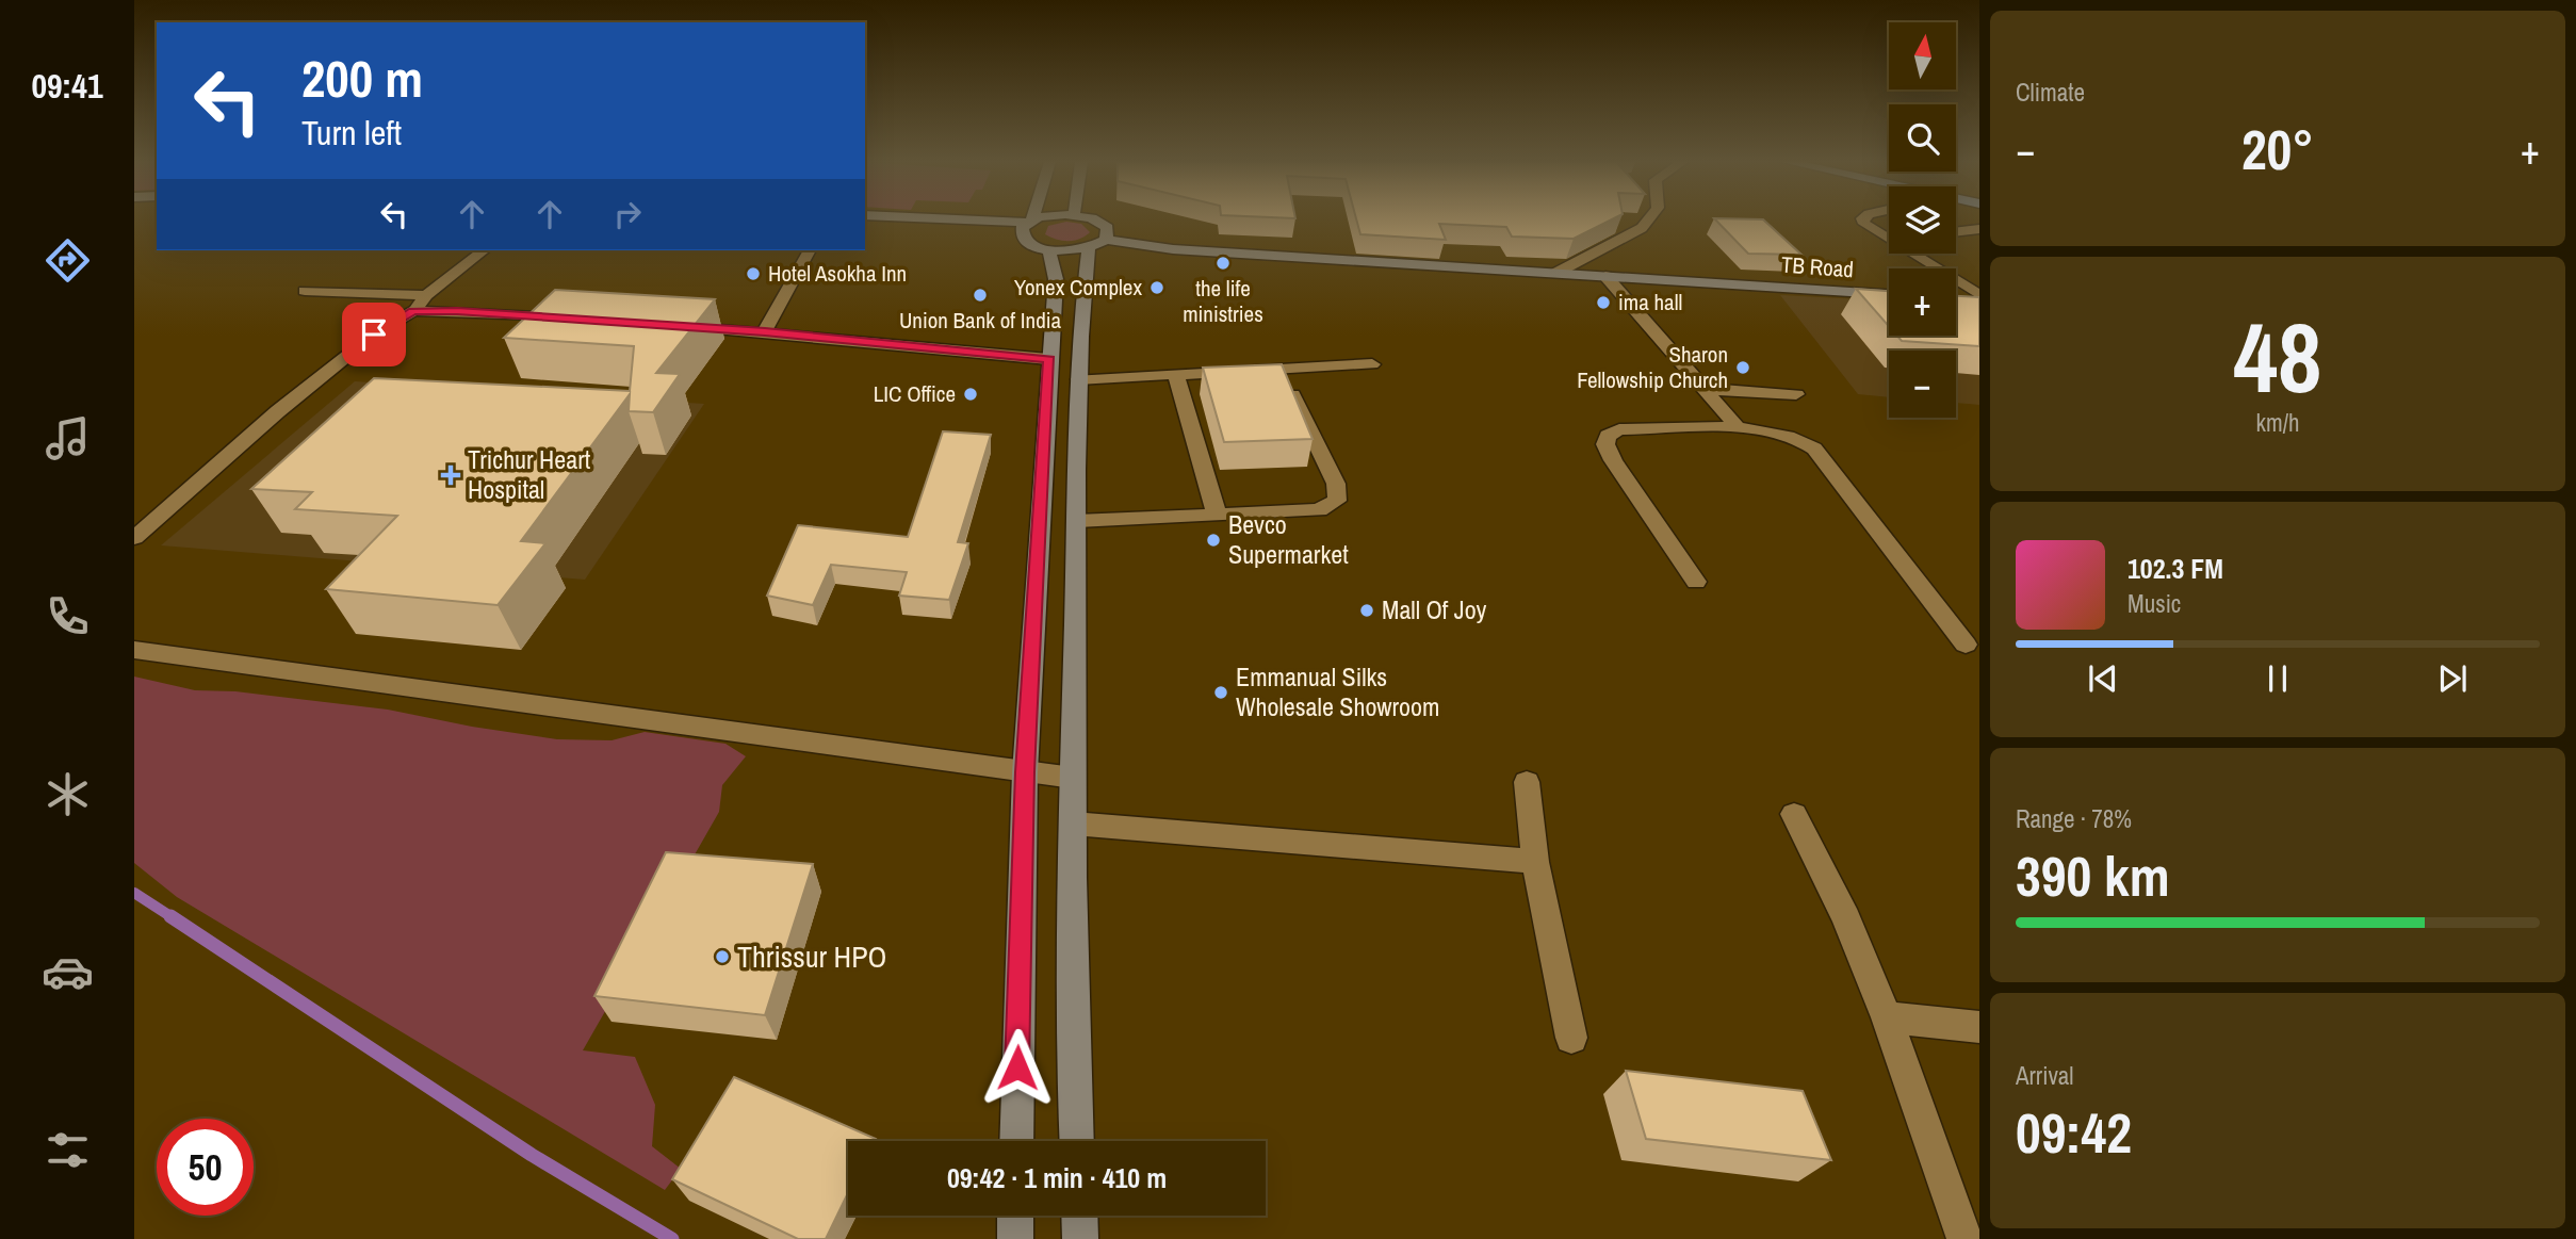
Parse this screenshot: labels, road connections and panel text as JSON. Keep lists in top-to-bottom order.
{
  "streets": {
    "main road": ["TB Road"]
  },
  "places": {
    "other": [
      "the life ministries",
      "Hotel Asokha Inn",
      "Yonex Complex",
      "Union Bank of India",
      "ima hall",
      "Sharon Fellowship Church",
      "LIC Office",
      "Bevco Supermarket",
      "Mall Of Joy",
      "Emmanual Silks Wholesale Showroom",
      "Thrissur HPO"
    ],
    "health": ["Trichur Heart Hospital"]
  },
  "north": "top",
  "page": {
    "tabs": "09:41",
    "tile": [
      "Climate",
      ["48", "km/h"],
      ["Range · 78%", "390 km"],
      ["Arrival", "09:42"]
    ],
    "map_buttons": ["+", "−"],
    "turn": ["200 m", "Turn left"],
    "heat": ["−", "20°", "+"],
    "song": ["102.3 FM", "Music"],
    "limit": "50",
    "trip": "09:42 · 1 min · 410 m"
  }
}
